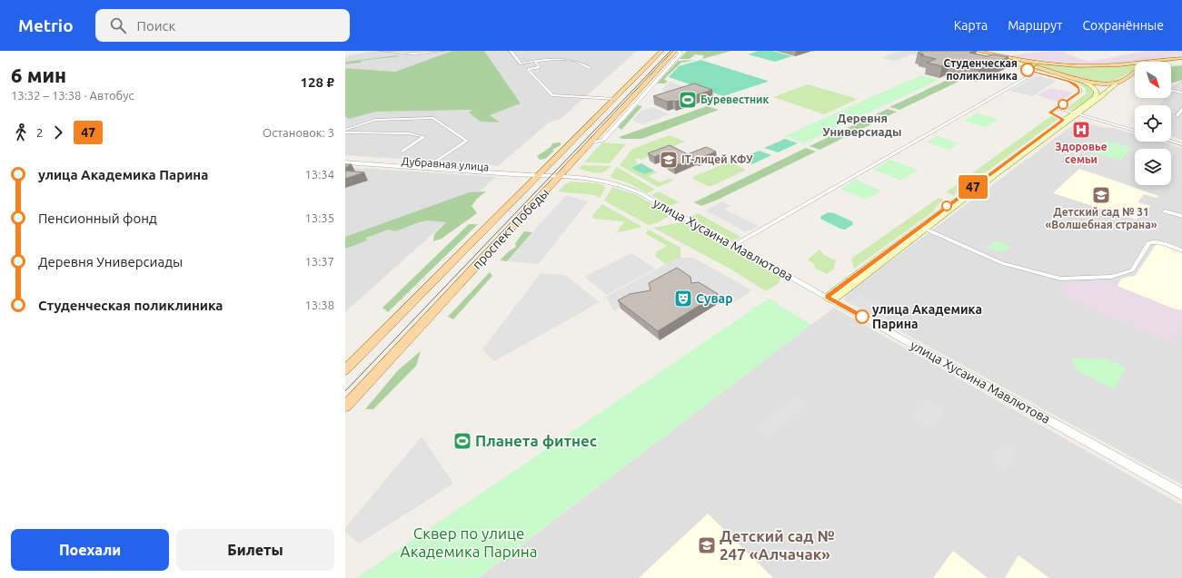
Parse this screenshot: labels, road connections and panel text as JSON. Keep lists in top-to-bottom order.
{
  "streets": {
    "main road": ["проспект Победы"],
    "street": ["Дубравная улица", "улица Хусаина Мавлютова"]
  },
  "crossings": [
    ["Дубравная улица", "проспект Победы"],
    ["Дубравная улица", "улица Хусаина Мавлютова"],
    ["проспект Победы", "улица Хусаина Мавлютова"]
  ],
  "districts": ["Деревня Универсиады"],
  "parks": ["Сквер по улице Академика Парина"],
  "places": {
    "other": ["Студенческая поликлиника", "улица Академика Парина"],
    "sports": ["Буревестник", "Планета фитнес"],
    "hospital": ["Здоровье семьи"],
    "school or university": ["IT-лицей КФУ", "Детский сад № 31 «Волшебная страна»", "Детский сад № 247 «Алчачак»"],
    "theatre": ["Сувар"]
  },
  "lines": ["bus line 47"],
  "north": "bottom right",
  "page": {
    "header": "Metrio",
    "search": "Поиск",
    "nav": ["Карта", "Маршрут", "Сохранённые"],
    "heading": ["6 мин", "13:32 – 13:38 · Автобус", "128 ₽"],
    "on_map": "47",
    "legs": ["2", "47", "Остановок: 3"],
    "list": [
      {
        "name": "улица Академика Парина",
        "value": "13:34"
      },
      {
        "name": "Пенсионный фонд",
        "value": "13:35"
      },
      {
        "name": "Деревня Универсиады",
        "value": "13:37"
      },
      {
        "name": "Студенческая поликлиника",
        "value": "13:38"
      }
    ],
    "buttons": ["Поехали", "Билеты"]
  }
}
